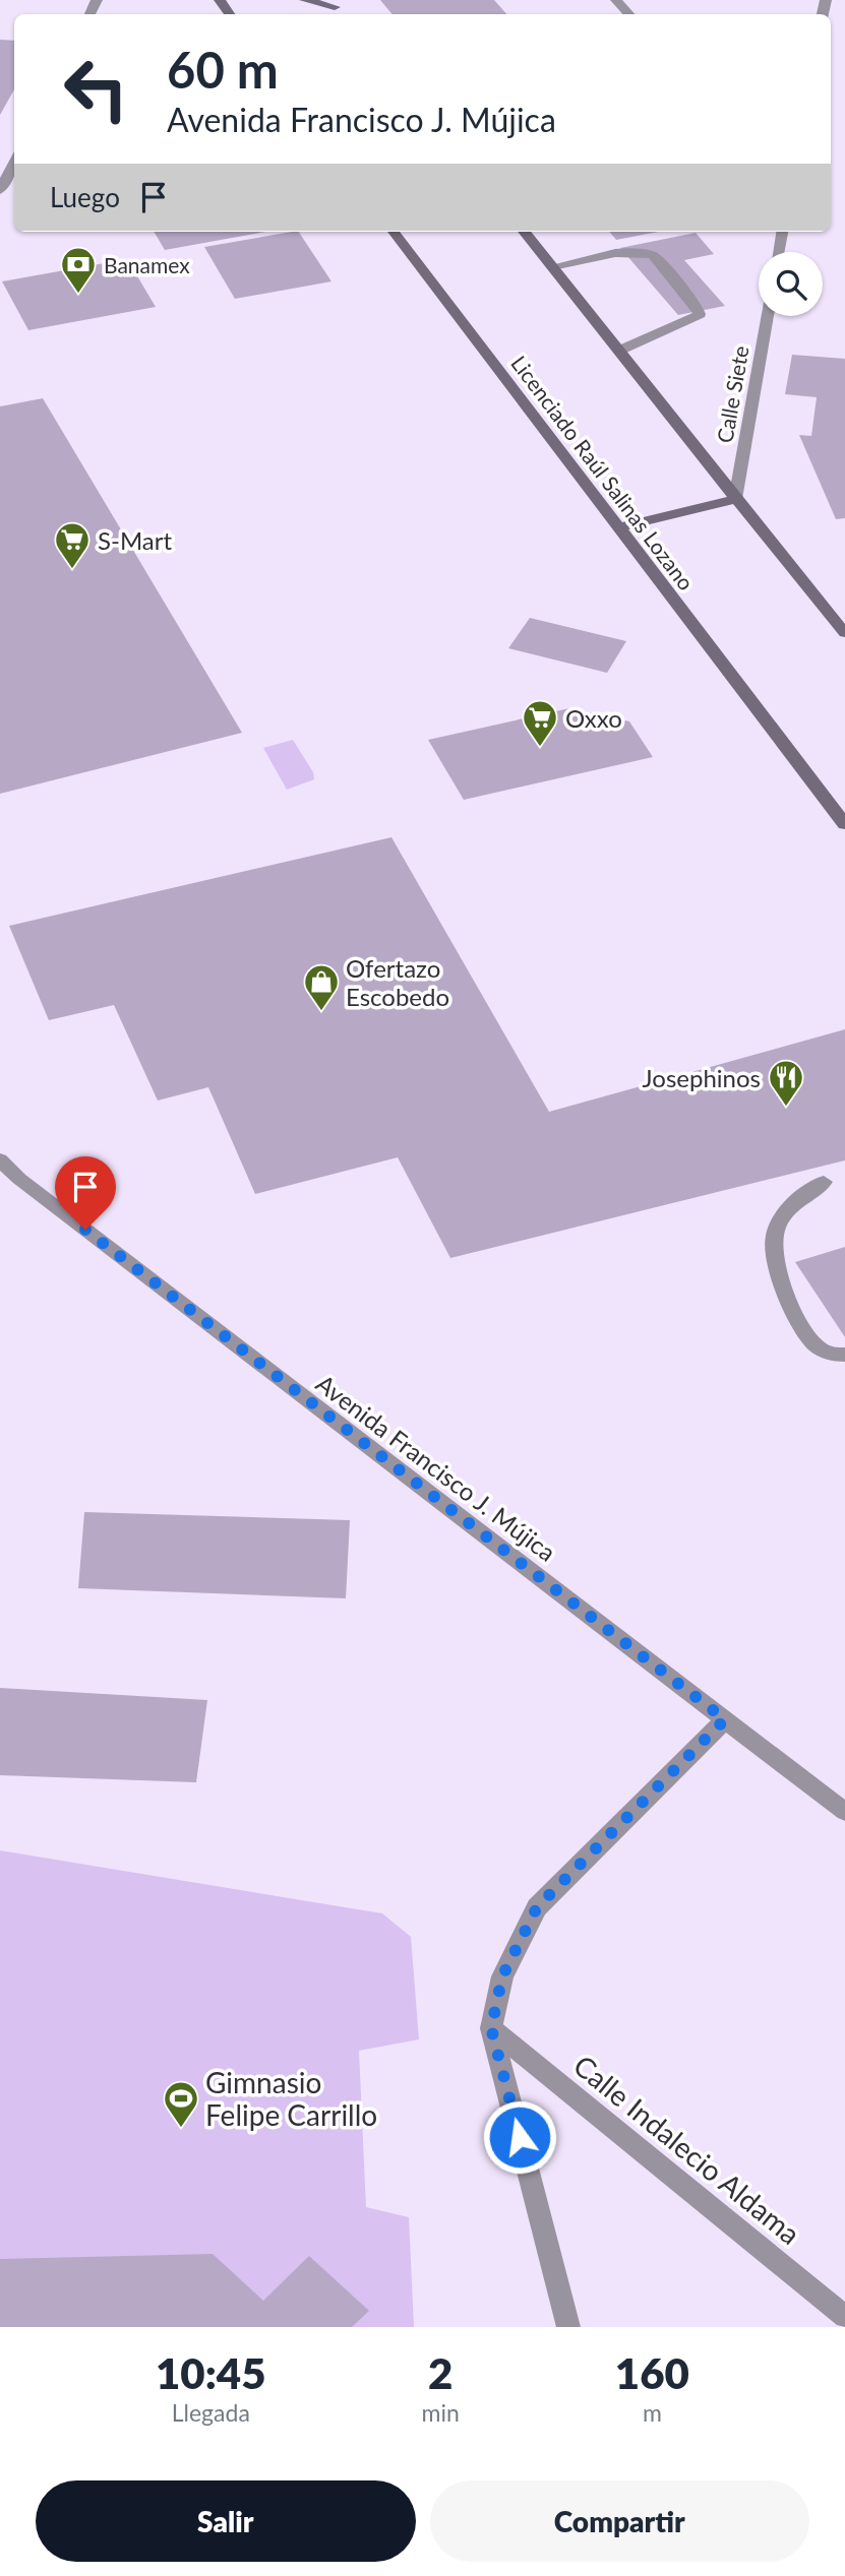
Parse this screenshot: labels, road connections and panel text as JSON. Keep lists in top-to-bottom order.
{
  "streets": {
    "main road": ["Licenciado Raúl Salinas Lozano"],
    "street": ["Calle Siete", "Avenida Francisco J. Mújica", "Calle Indalecio Aldama"]
  },
  "places": {
    "bank": ["Banamex"],
    "supermarket": ["S-Mart", "Oxxo"],
    "shop": ["Ofertazo Escobedo"],
    "restaurant": ["Josephinos"],
    "sports": ["Gimnasio Felipe Carrillo"]
  },
  "page": {
    "turn": ["60 m", "Avenida Francisco J. Mújica"],
    "then": "Luego",
    "eta": [
      "10:45",
      "Llegada",
      "2",
      "min",
      "160",
      "m"
    ],
    "buttons": ["Salir", "Compartir"]
  }
}
